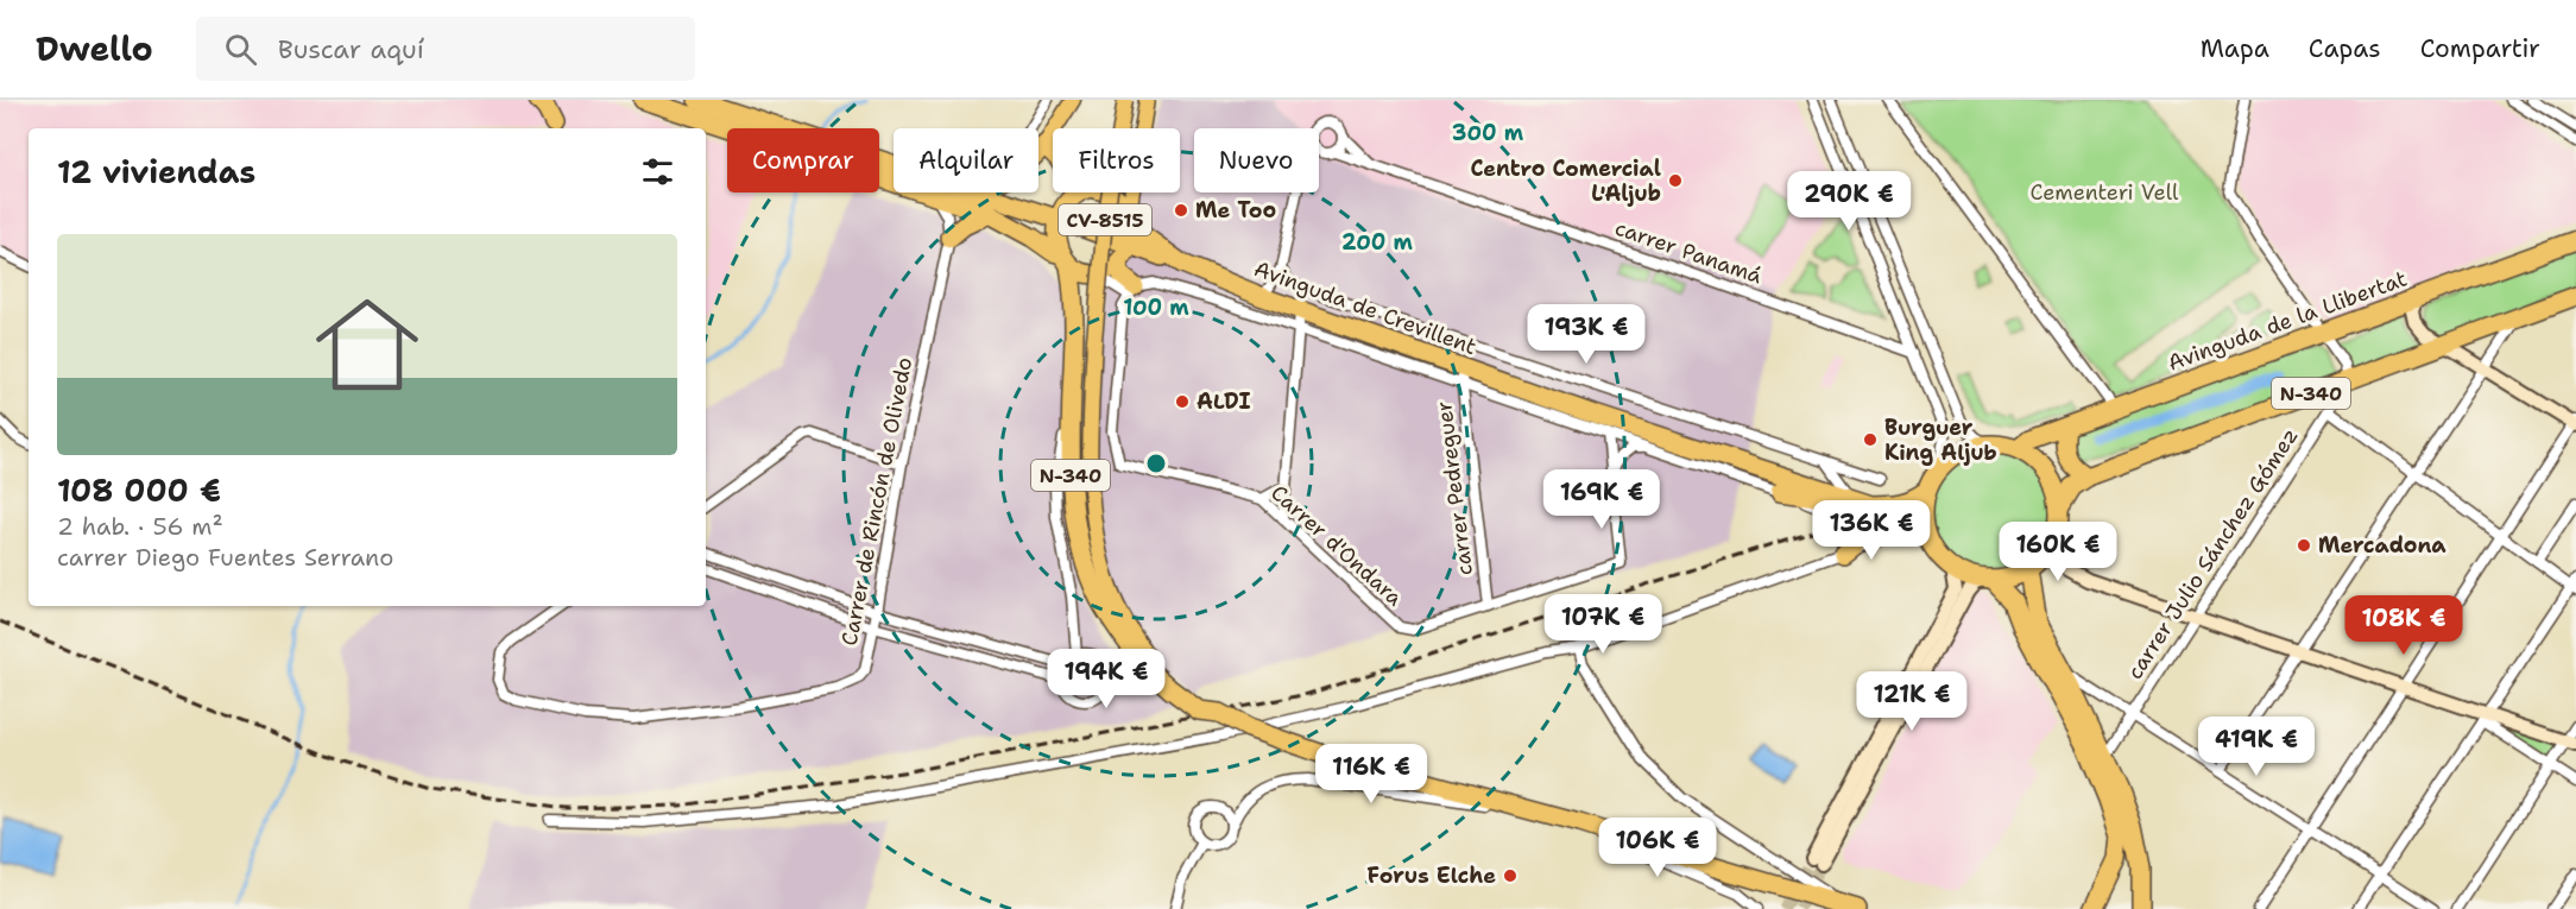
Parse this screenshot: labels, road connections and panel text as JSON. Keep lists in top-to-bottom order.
{
  "streets": {
    "highway": ["Avinguda de Crevillent", "Avinguda de la Llibertat", "N-340"],
    "main road": ["CV-8515"],
    "street": [
      "carrer Panamá",
      "carrer Pedreguer",
      "Carrer de Rincón de Olivedo",
      "Carrer d'Ondara",
      "carrer Julio Sánchez Gómez"
    ]
  },
  "crossings": [
    ["CV-8515", "Avinguda de Crevillent"],
    ["CV-8515", "N-340"],
    ["Avinguda de Crevillent", "Avinguda de la Llibertat"],
    ["Avinguda de Crevillent", "N-340"],
    ["Avinguda de Crevillent", "carrer Pedreguer"],
    ["Avinguda de Crevillent", "Carrer d'Ondara"],
    ["Avinguda de la Llibertat", "N-340"],
    ["N-340", "carrer Julio Sánchez Gómez"],
    ["carrer Pedreguer", "Carrer d'Ondara"]
  ],
  "parks": ["Cementeri Vell"],
  "places": [
    "Centro Comercial L'Aljub",
    "Me Too",
    "ALDI",
    "Burguer King Aljub",
    "Mercadona",
    "Forus Elche"
  ],
  "page": {
    "header": "Dwello",
    "search": "Buscar aquí",
    "nav": ["Mapa", "Capas", "Compartir"],
    "chip": [
      "Comprar",
      "Alquilar",
      "Filtros",
      "Nuevo"
    ],
    "heading": "12 viviendas",
    "price": [
      "290K €",
      "193K €",
      "169K €",
      "136K €",
      "160K €",
      "107K €",
      "108K €",
      "194K €",
      "121K €",
      "419K €",
      "116K €",
      "106K €"
    ],
    "list": [
      {
        "name": "108 000 €",
        "note": "2 hab. · 56 m² · carrer Diego Fuentes Serrano"
      }
    ]
  },
  "rings": ["300 m", "200 m", "100 m"]
}
